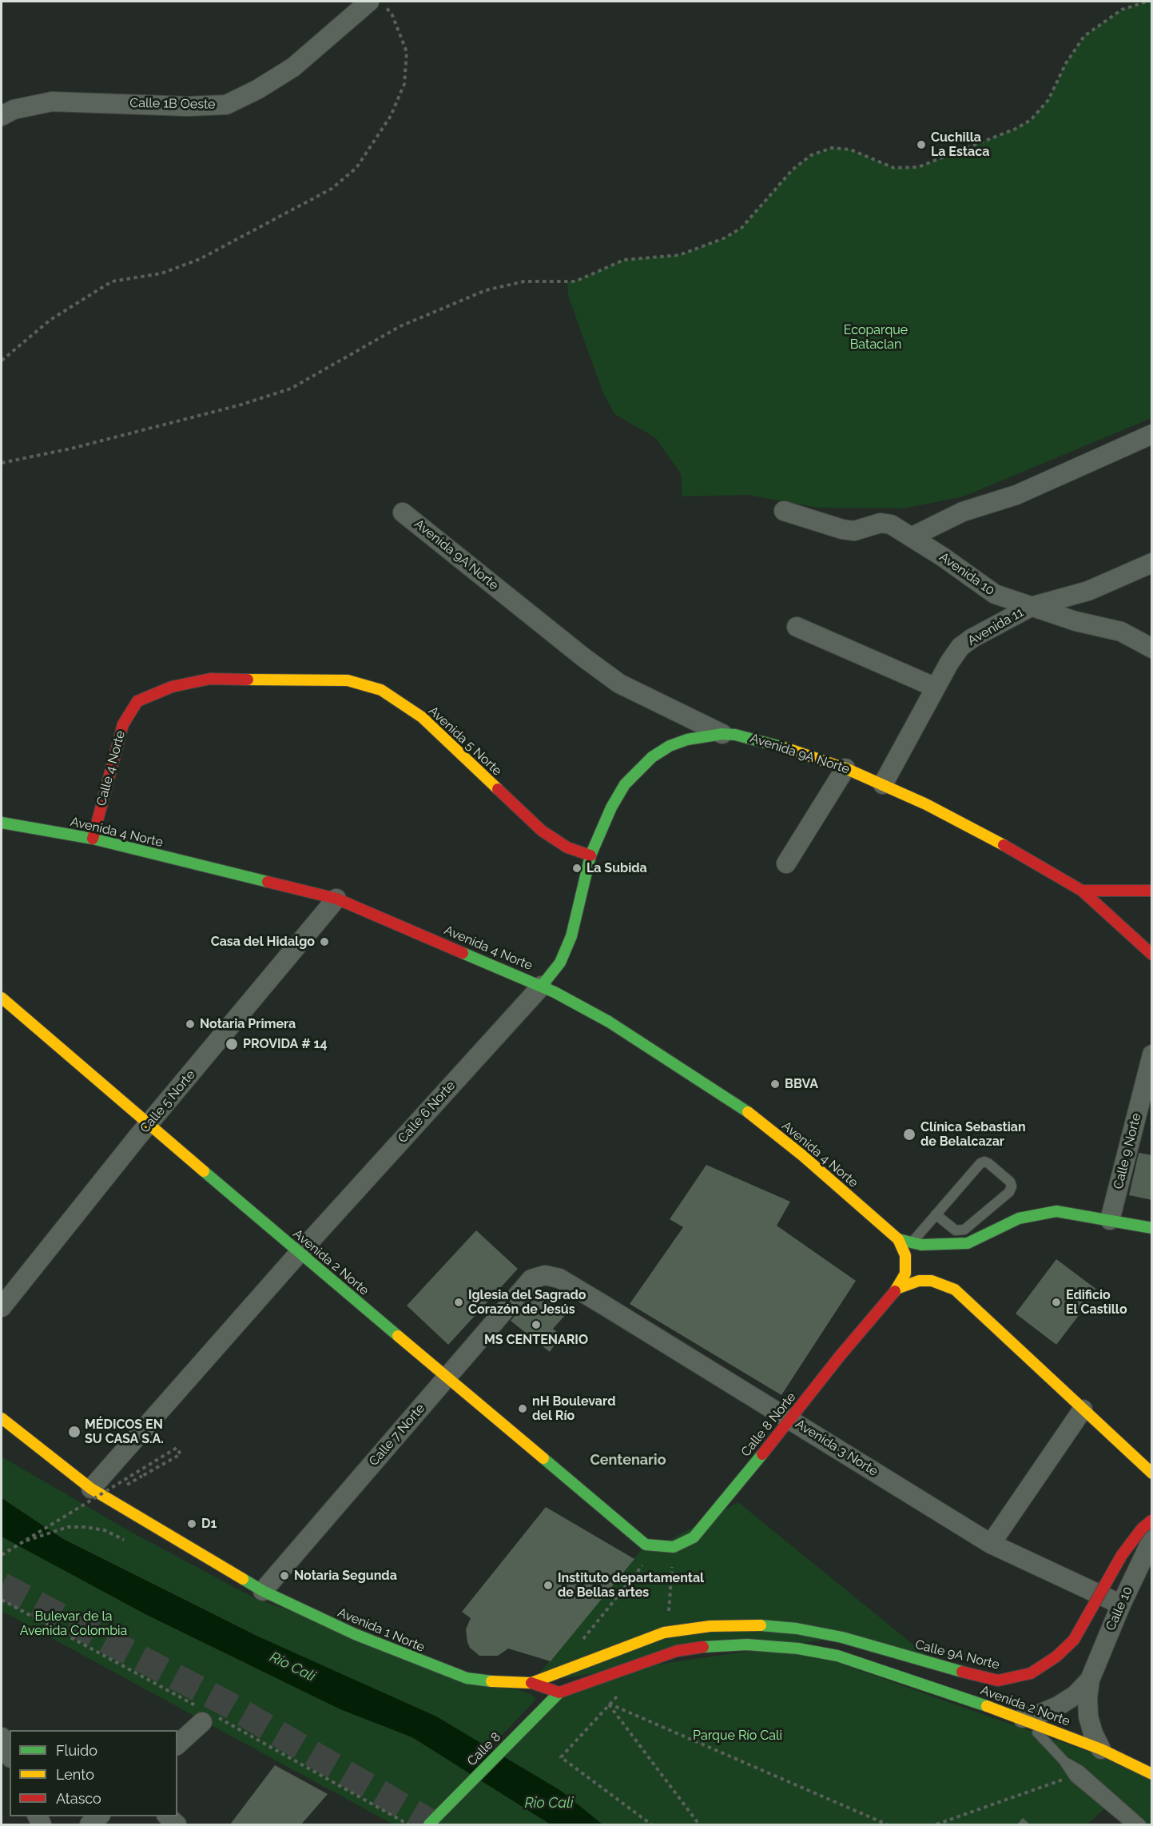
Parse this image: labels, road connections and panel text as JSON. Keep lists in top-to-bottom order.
{
  "streets": {
    "main road": [
      "Avenida 9A Norte",
      "Avenida 5 Norte",
      "Calle 4 Norte",
      "Avenida 4 Norte",
      "Calle 6 Norte",
      "Avenida 2 Norte",
      "Calle 8 Norte",
      "Avenida 1 Norte",
      "Calle 9A Norte",
      "Calle 8"
    ],
    "street": [
      "Calle 1B Oeste",
      "Avenida 10",
      "Avenida 11",
      "Calle 5 Norte",
      "Calle 9 Norte",
      "Calle 7 Norte",
      "Avenida 3 Norte",
      "Calle 10"
    ]
  },
  "crossings": [
    ["Avenida 9A Norte", "Avenida 11"],
    ["Avenida 9A Norte", "Calle 6 Norte"],
    ["Avenida 10", "Avenida 11"],
    ["Avenida 5 Norte", "Calle 4 Norte"],
    ["Avenida 5 Norte", "Calle 6 Norte"],
    ["Calle 4 Norte", "Avenida 4 Norte"],
    ["Avenida 4 Norte", "Calle 5 Norte"],
    ["Avenida 4 Norte", "Calle 6 Norte"],
    ["Avenida 4 Norte", "Calle 8 Norte"],
    ["Calle 5 Norte", "Avenida 2 Norte"],
    ["Calle 6 Norte", "Avenida 2 Norte"],
    ["Calle 6 Norte", "Avenida 1 Norte"],
    ["Avenida 2 Norte", "Calle 8 Norte"],
    ["Avenida 2 Norte", "Calle 7 Norte"],
    ["Avenida 2 Norte", "Calle 10"],
    ["Calle 8 Norte", "Avenida 3 Norte"],
    ["Calle 7 Norte", "Avenida 3 Norte"],
    ["Calle 7 Norte", "Avenida 1 Norte"],
    ["Avenida 3 Norte", "Calle 10"],
    ["Avenida 1 Norte", "Calle 9A Norte"]
  ],
  "districts": ["Centenario"],
  "water": ["Río Cali", "Rio Cali"],
  "parks": ["Ecoparque Bataclan", "Bulevar de la Avenida Colombia", "Parque Río Cali"],
  "places": [
    "Cuchilla La Estaca",
    "La Subida",
    "Casa del Hidalgo",
    "Notaria Primera",
    "PROVIDA # 14",
    "BBVA",
    "Clínica Sebastian de Belalcazar",
    "Iglesia del Sagrado Corazón de Jesús",
    "Edificio El Castillo",
    "MS CENTENARIO",
    "nH Boulevard del Río",
    "MÉDICOS EN SU CASA S.A.",
    "D1",
    "Notaria Segunda",
    "Instituto departamental de Bellas artes"
  ],
  "legend": ["Fluido", "Lento", "Atasco"]
}
